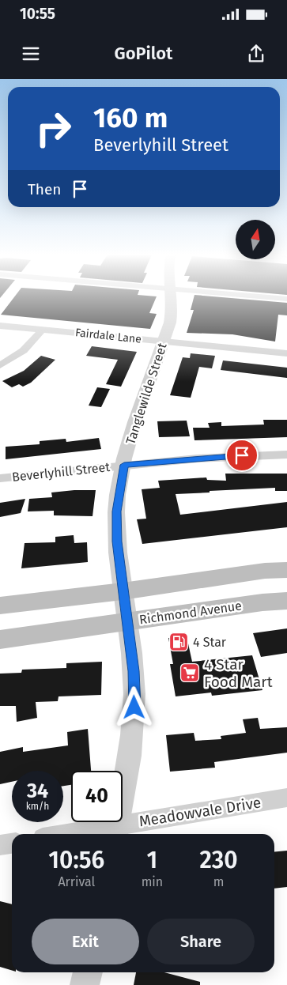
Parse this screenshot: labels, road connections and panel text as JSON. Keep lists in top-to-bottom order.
{
  "streets": {
    "main road": ["Richmond Avenue"],
    "street": [
      "Fairdale Lane",
      "Tanglewilde Street",
      "Beverlyhill Street",
      "Meadowvale Drive"
    ]
  },
  "crossings": [
    ["Fairdale Lane", "Tanglewilde Street"],
    ["Tanglewilde Street", "Beverlyhill Street"],
    ["Tanglewilde Street", "Richmond Avenue"],
    ["Tanglewilde Street", "Meadowvale Drive"]
  ],
  "places": {
    "fuel station": ["4 Star"],
    "supermarket": ["4 Star Food Mart"]
  },
  "north": "top",
  "page": {
    "status": "10:55",
    "header": "GoPilot",
    "turn": ["160 m", "Beverlyhill Street"],
    "then": "Then",
    "speed": "34 km/h",
    "limit": "40",
    "eta": [
      "10:56",
      "Arrival",
      "1",
      "min",
      "230",
      "m"
    ],
    "buttons": ["Exit", "Share"]
  }
}
